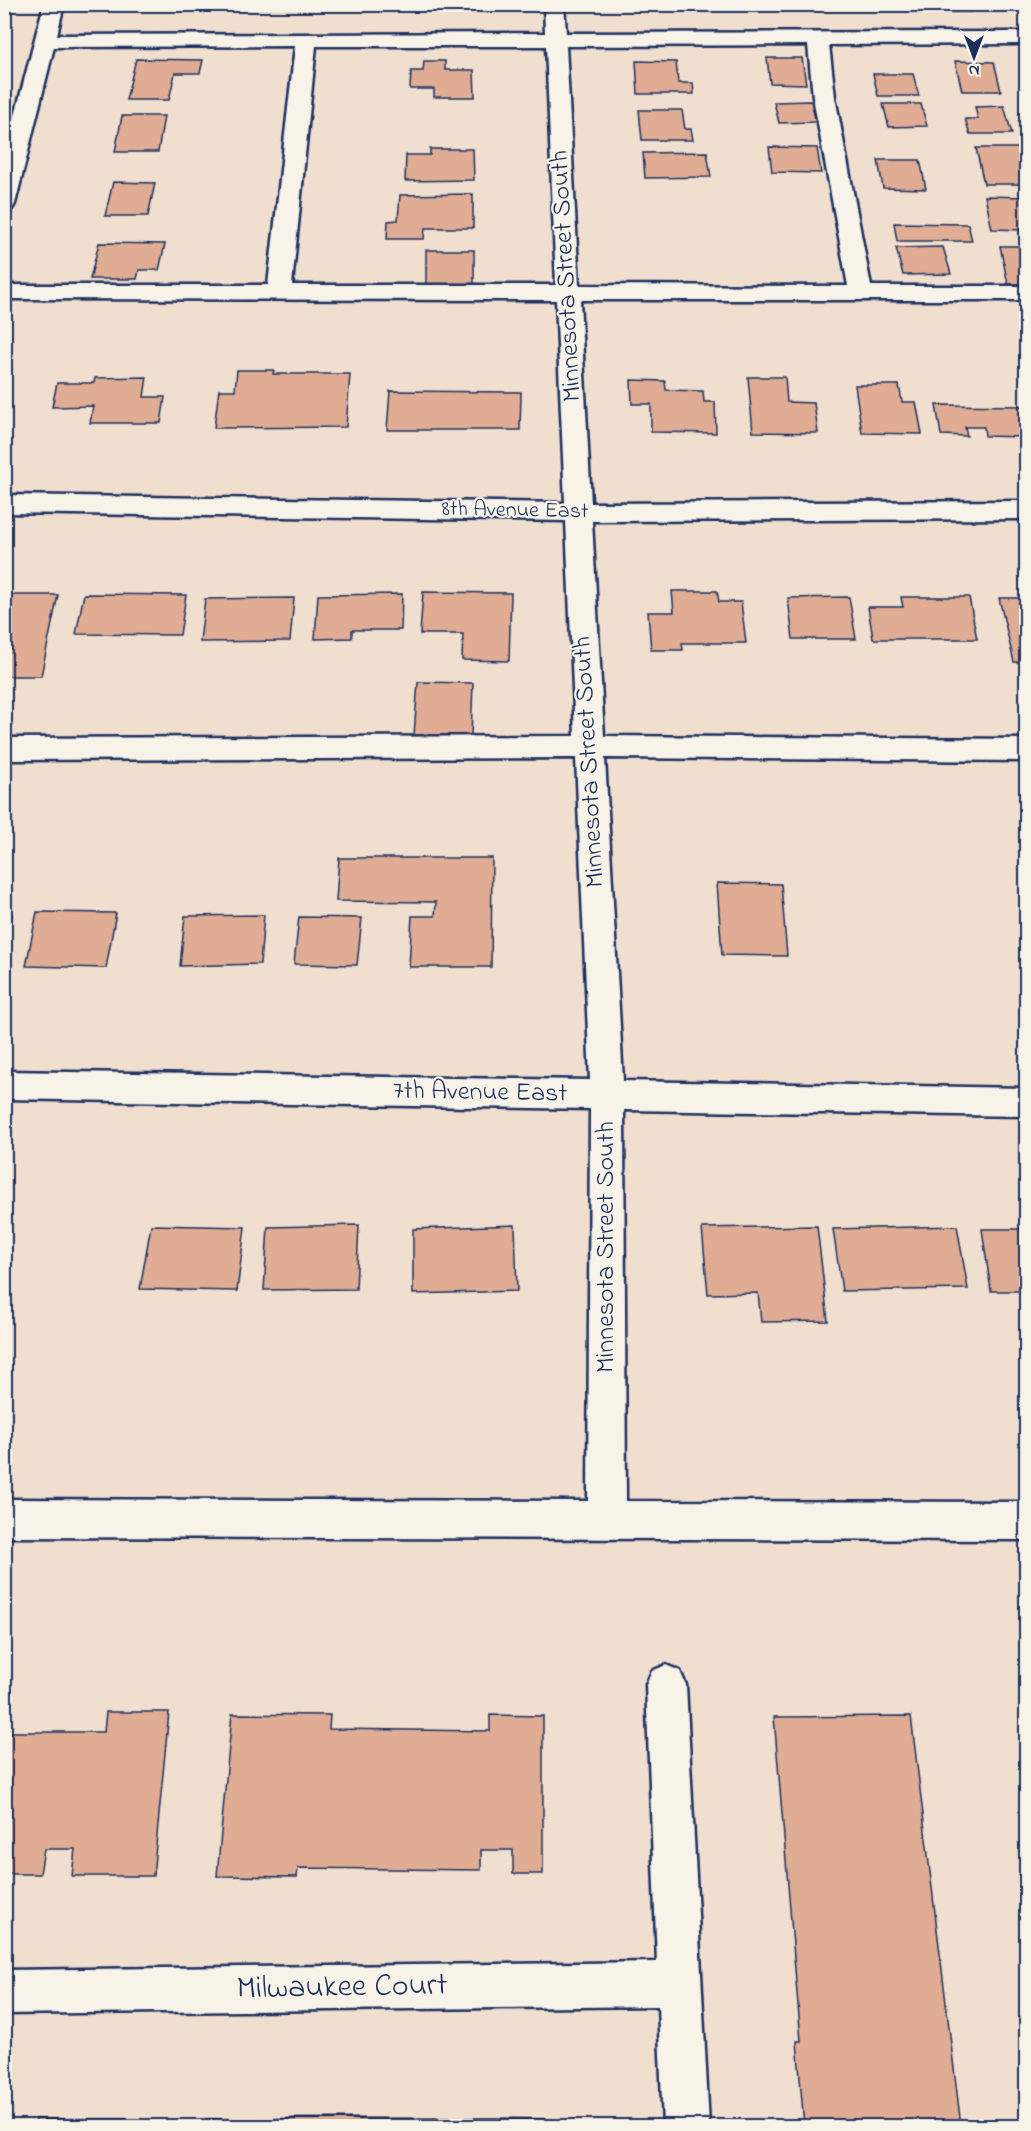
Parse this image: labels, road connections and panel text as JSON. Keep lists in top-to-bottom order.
{
  "streets": {
    "street": [
      "Minnesota Street South",
      "8th Avenue East",
      "7th Avenue East",
      "Milwaukee Court"
    ]
  },
  "crossings": [
    ["Minnesota Street South", "8th Avenue East"],
    ["Minnesota Street South", "7th Avenue East"]
  ],
  "north": "bottom"
}
